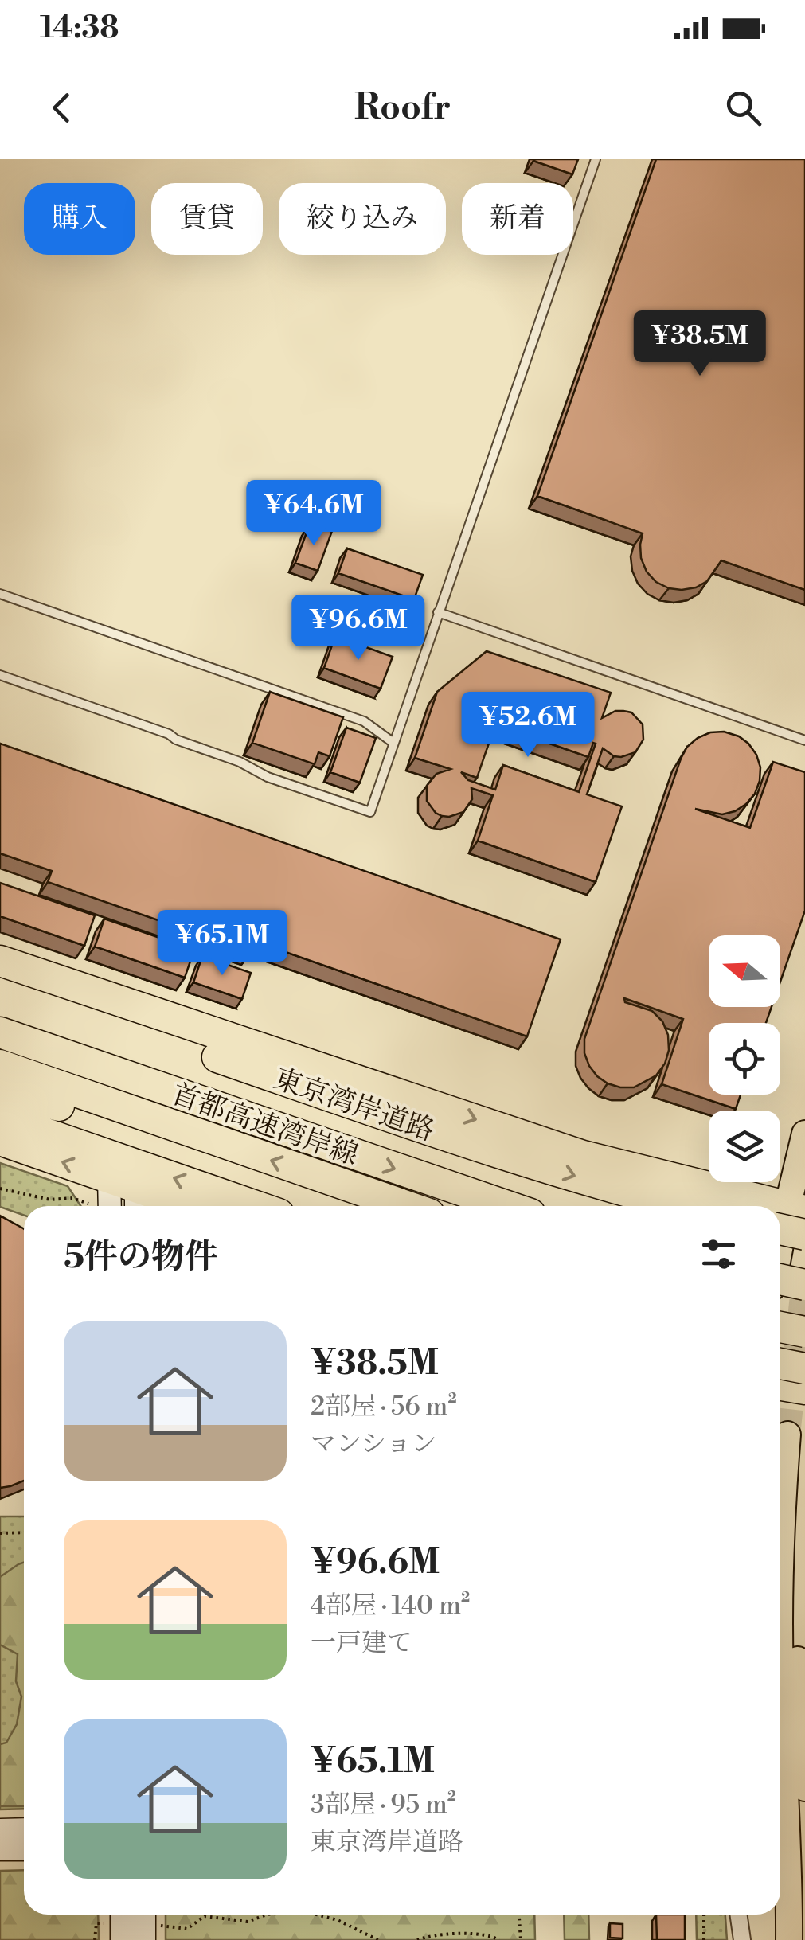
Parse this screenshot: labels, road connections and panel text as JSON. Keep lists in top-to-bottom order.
{
  "streets": {
    "highway": ["東京湾岸道路", "首都高速湾岸線"]
  },
  "north": "left",
  "page": {
    "status": "14:38",
    "header": "Roofr",
    "chip": [
      "購入",
      "賃貸",
      "絞り込み",
      "新着"
    ],
    "price": [
      "¥38.5M",
      "¥64.6M",
      "¥96.6M",
      "¥52.6M",
      "¥65.1M"
    ],
    "heading": "5件の物件",
    "list": [
      {
        "name": "¥38.5M",
        "note": "2部屋 · 56 m² · マンション"
      },
      {
        "name": "¥96.6M",
        "note": "4部屋 · 140 m² · 一戸建て"
      },
      {
        "name": "¥65.1M",
        "note": "3部屋 · 95 m² · 東京湾岸道路"
      }
    ]
  }
}
